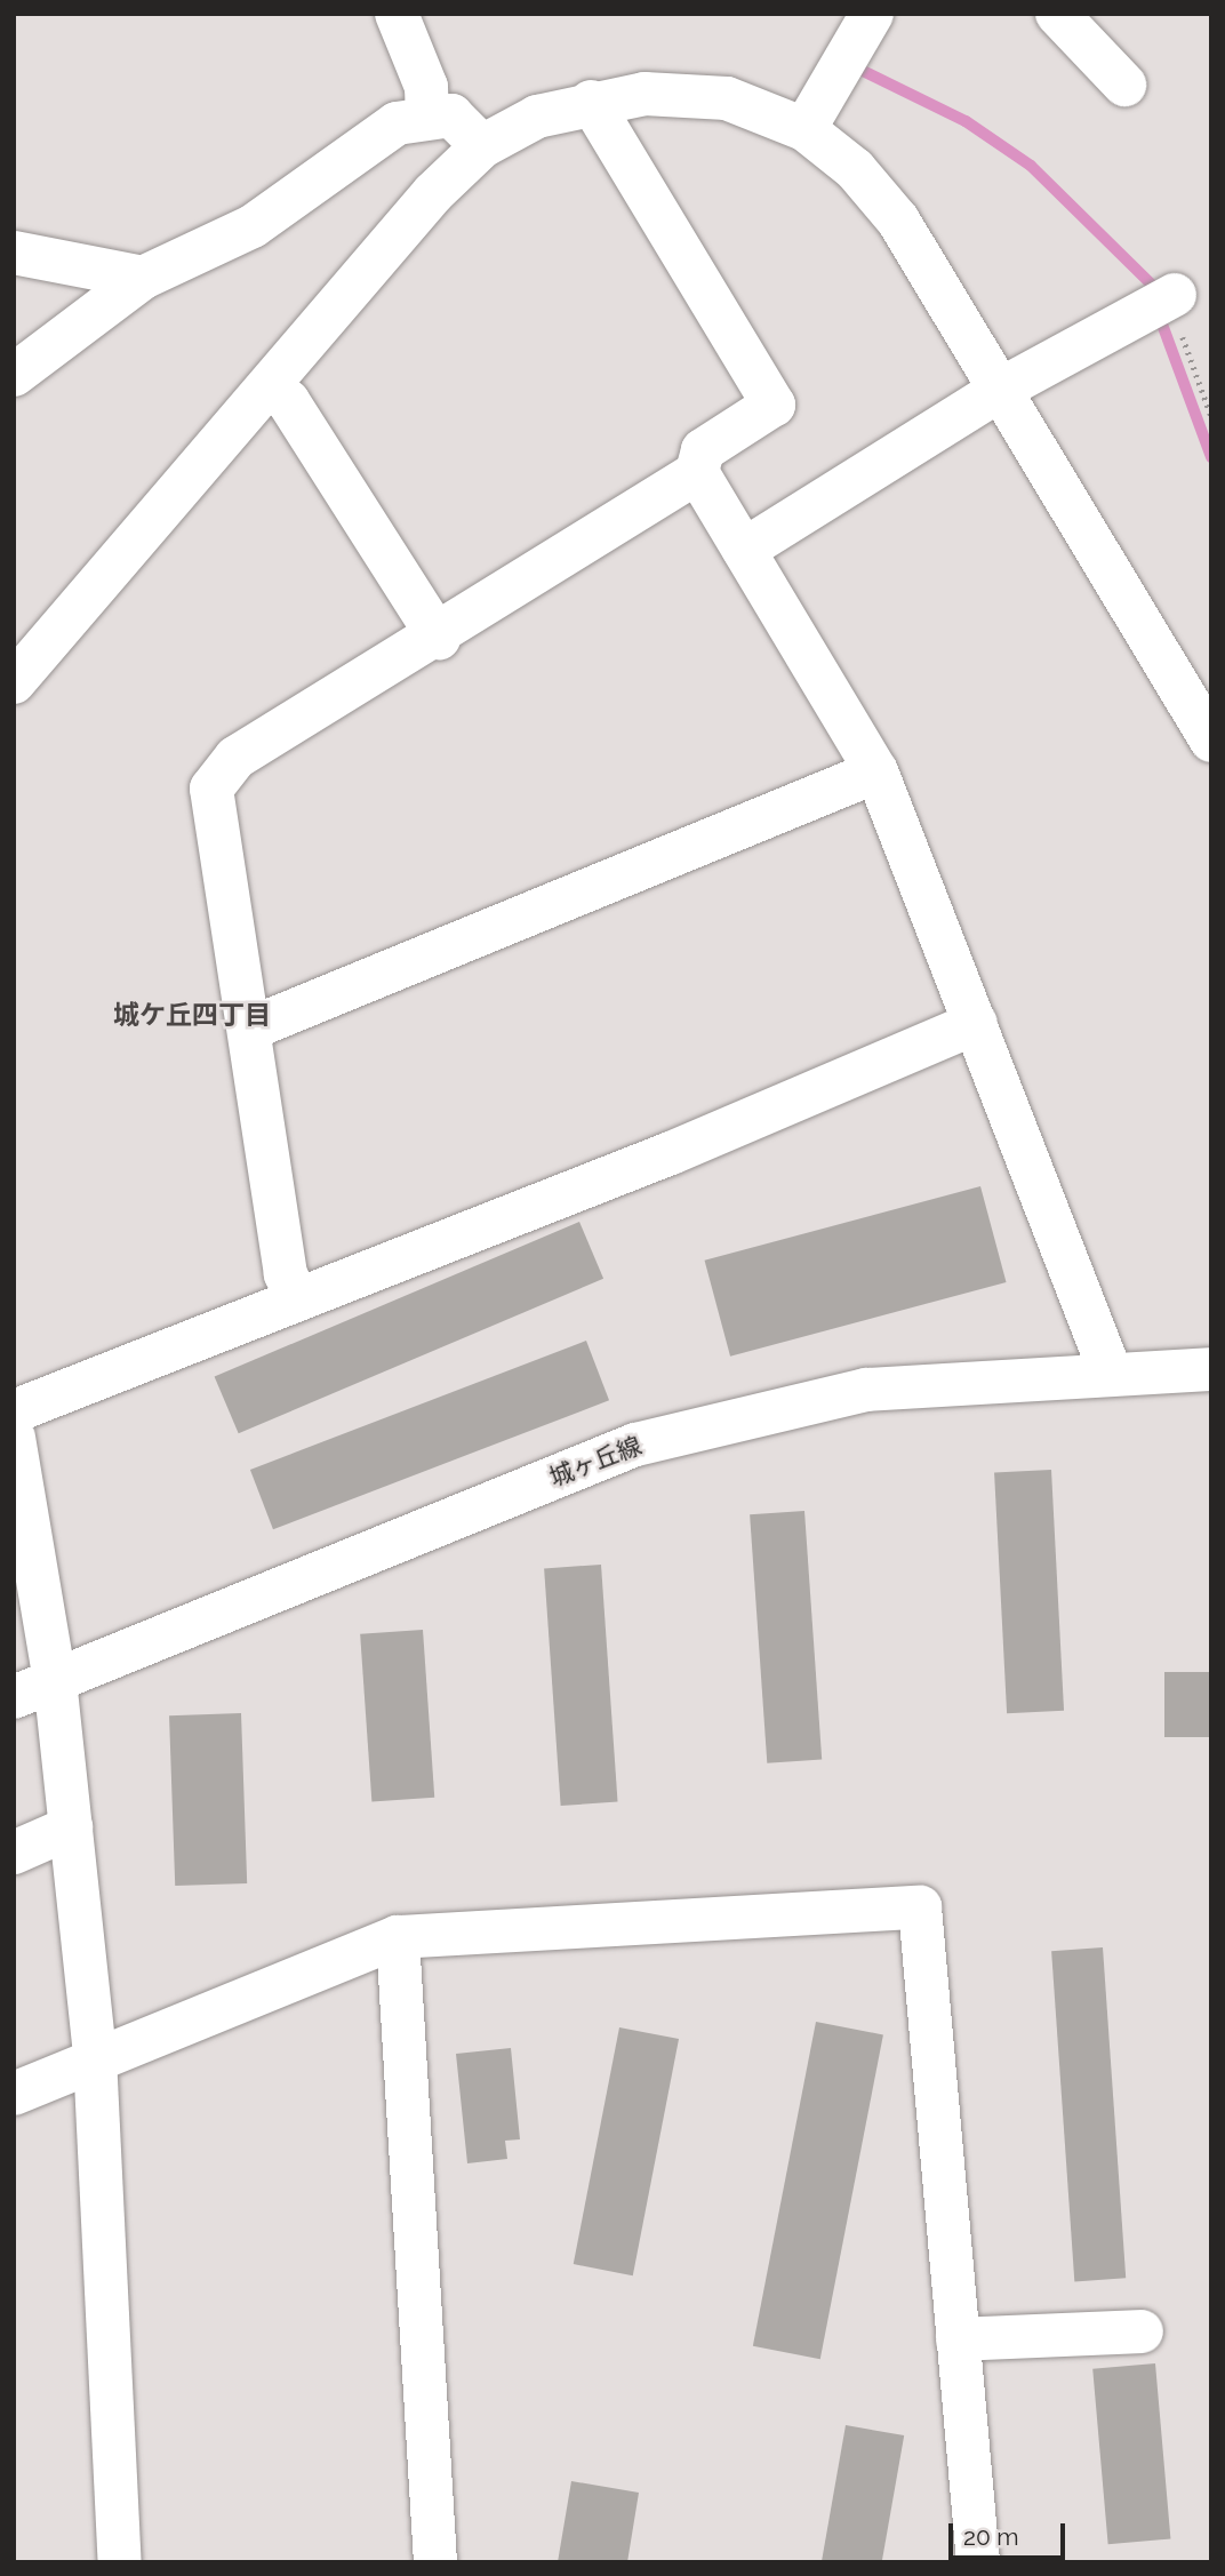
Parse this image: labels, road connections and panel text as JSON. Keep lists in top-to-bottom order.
{
  "streets": {
    "street": ["城ヶ丘線"]
  },
  "districts": ["城ケ丘四丁目"],
  "scale_bar": "20 m"
}
